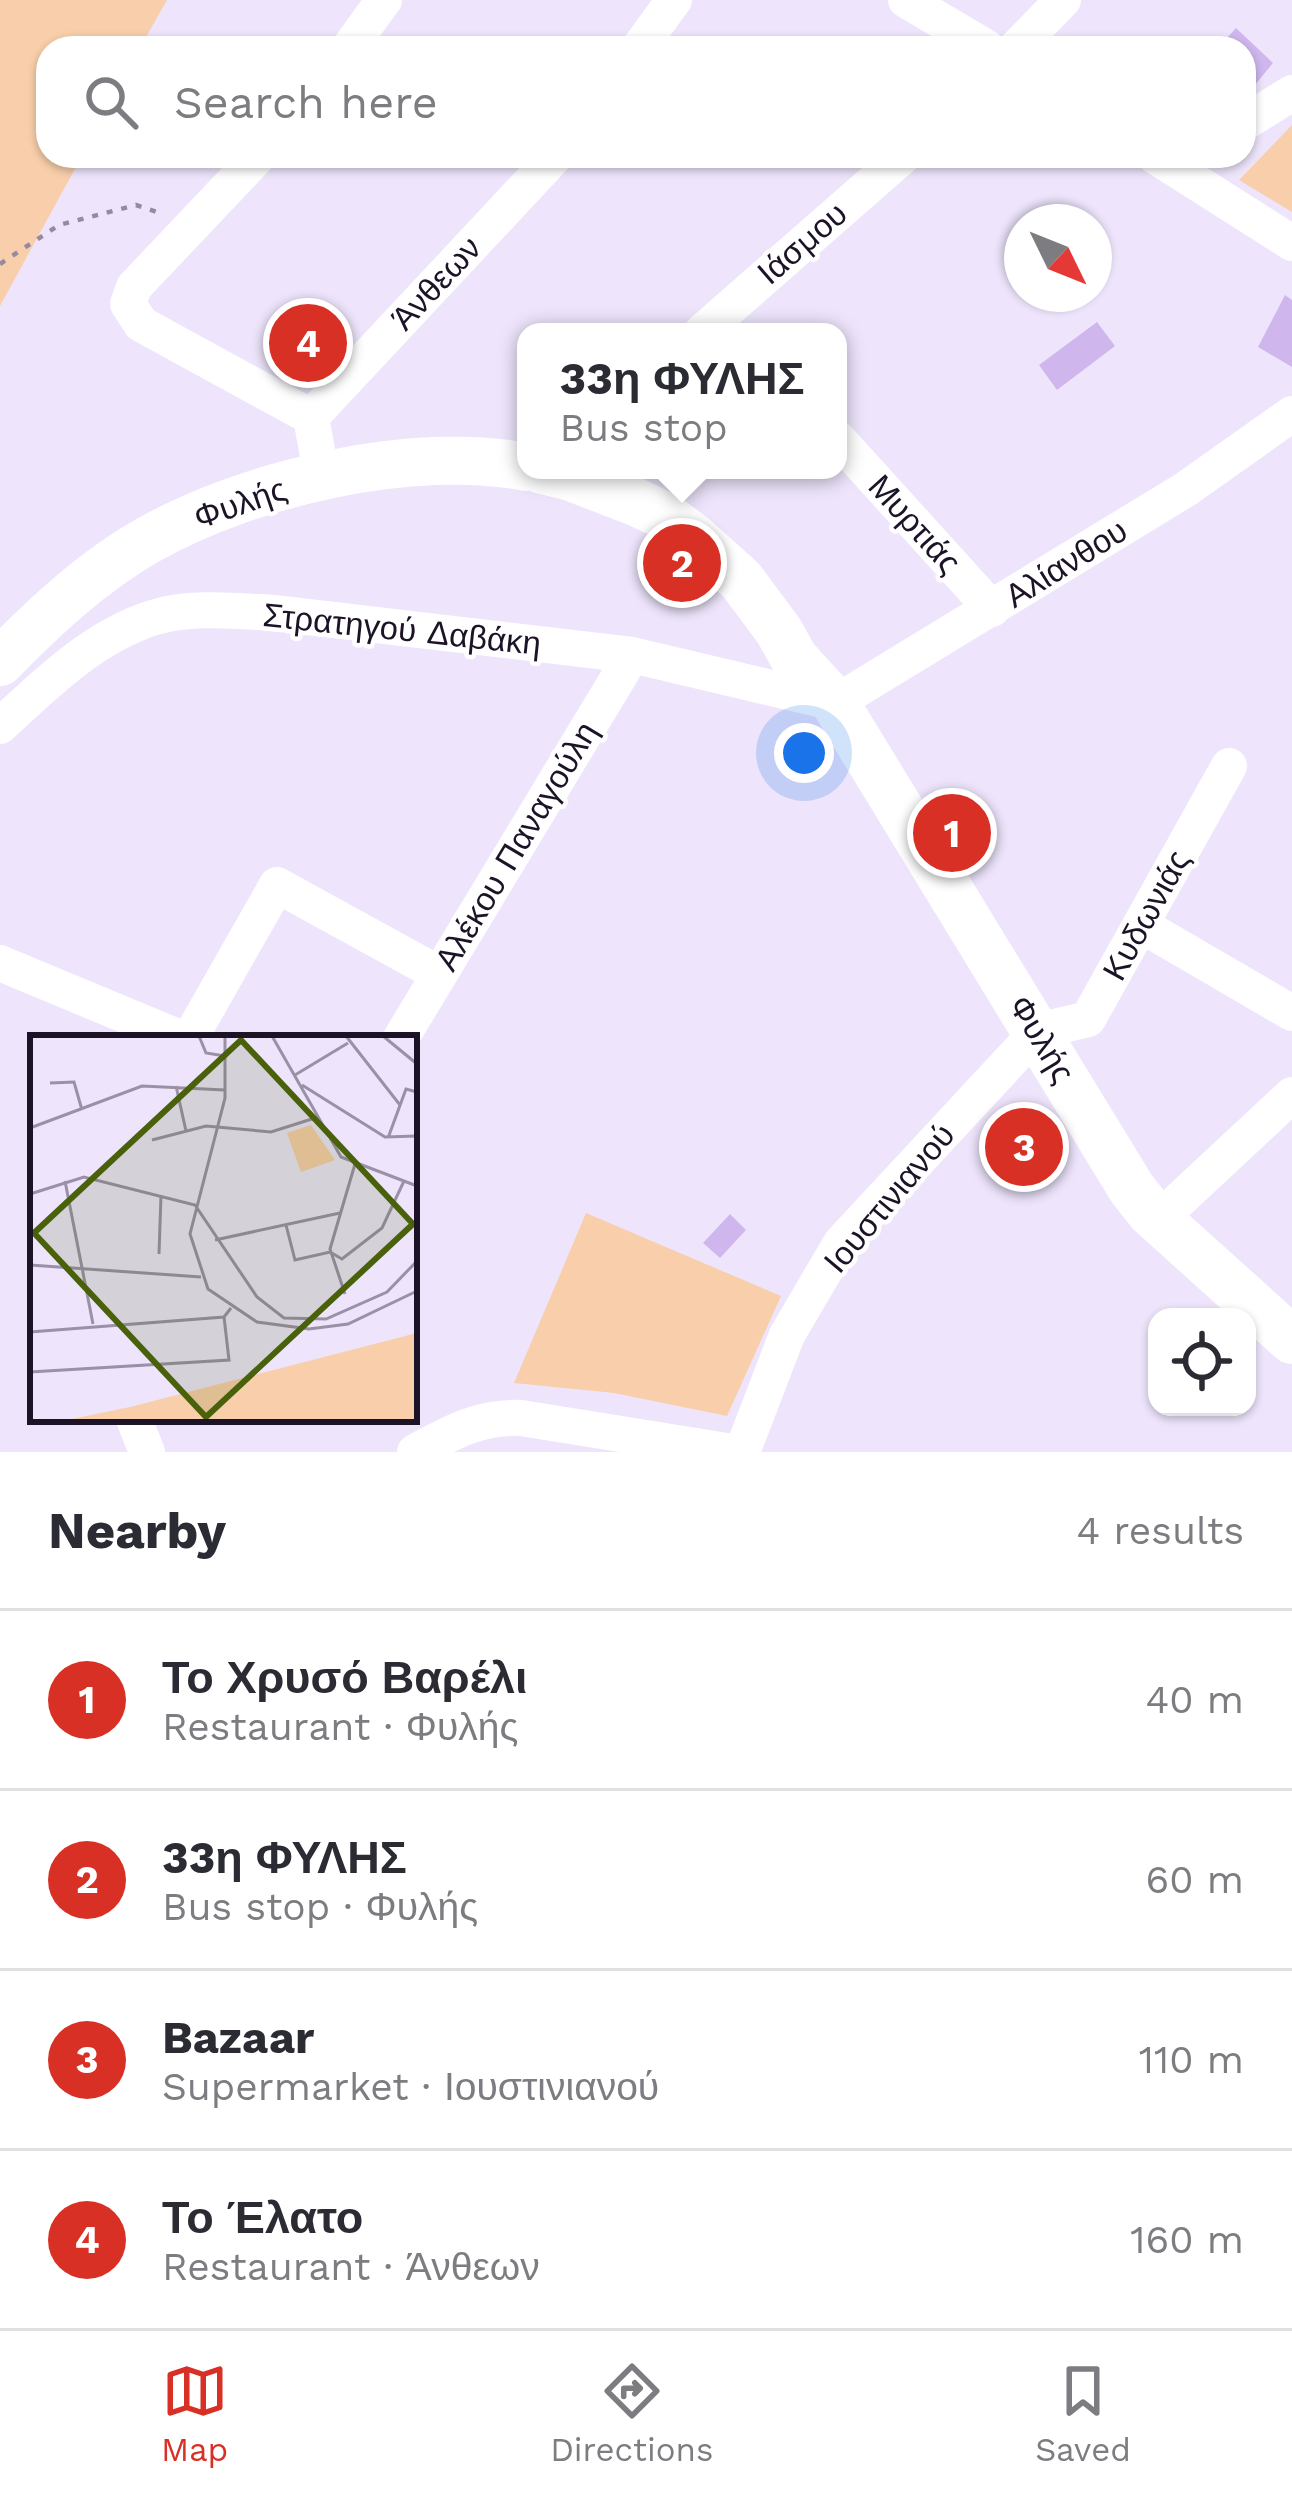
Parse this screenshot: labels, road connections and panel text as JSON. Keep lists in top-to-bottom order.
{
  "streets": {
    "main road": ["Φυλής"],
    "street": [
      "Ιάσμου",
      "Άνθεων",
      "Μυρτιάς",
      "Αλίανθου",
      "Στρατηγού Δαβάκη",
      "Αλέκου Παναγούλη",
      "Κυδωνιάς",
      "Ιουστινιανού"
    ]
  },
  "crossings": [
    ["Άνθεων", "Φυλής"],
    ["Φυλής", "Αλίανθου"],
    ["Φυλής", "Στρατηγού Δαβάκη"],
    ["Φυλής", "Κυδωνιάς"],
    ["Φυλής", "Ιουστινιανού"],
    ["Μυρτιάς", "Αλίανθου"],
    ["Αλίανθου", "Στρατηγού Δαβάκη"],
    ["Στρατηγού Δαβάκη", "Αλέκου Παναγούλη"],
    ["Κυδωνιάς", "Ιουστινιανού"]
  ],
  "north": "bottom right",
  "page": {
    "search": "Search here",
    "pins": [
      "4",
      "2",
      "1",
      "3"
    ],
    "popup": ["33η ΦΥΛΗΣ", "Bus stop"],
    "heading": ["Nearby", "4 results"],
    "list": [
      {
        "mark": "1",
        "name": "Το Χρυσό Βαρέλι",
        "note": "Restaurant · Φυλής",
        "value": "40 m"
      },
      {
        "mark": "2",
        "name": "33η ΦΥΛΗΣ",
        "note": "Bus stop · Φυλής",
        "value": "60 m"
      },
      {
        "mark": "3",
        "name": "Bazaar",
        "note": "Supermarket · Ιουστινιανού",
        "value": "110 m"
      },
      {
        "mark": "4",
        "name": "Το Έλατο",
        "note": "Restaurant · Άνθεων",
        "value": "160 m"
      }
    ],
    "nav": ["Map", "Directions", "Saved"]
  }
}
